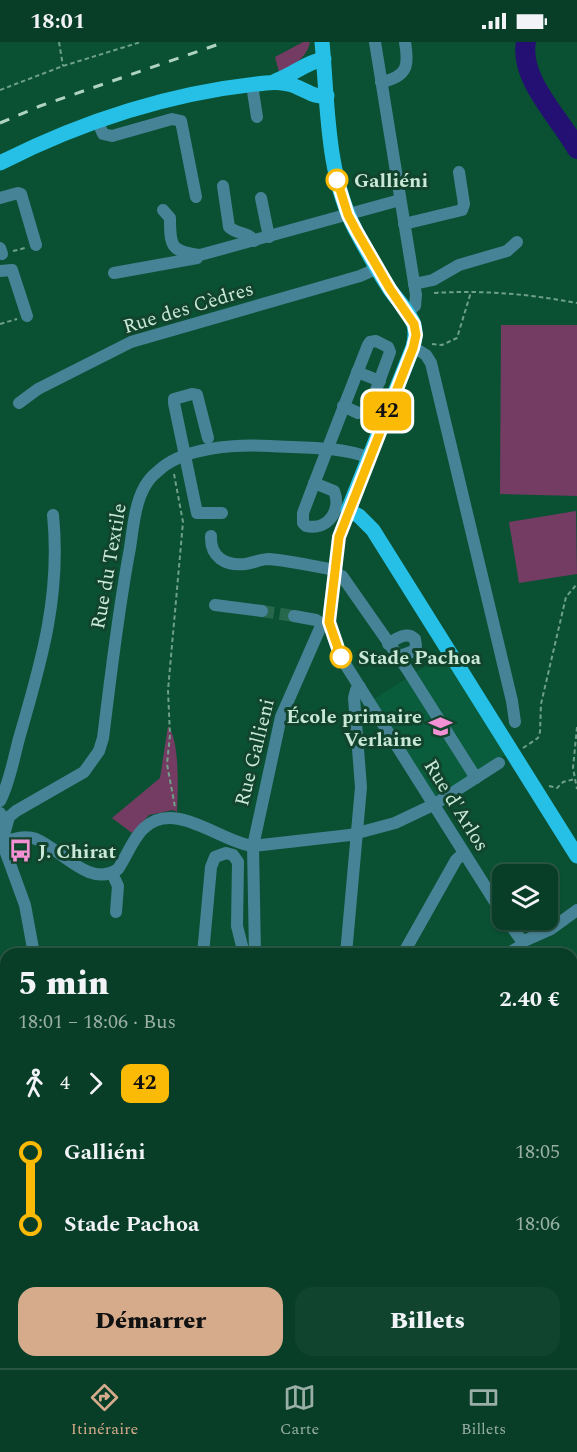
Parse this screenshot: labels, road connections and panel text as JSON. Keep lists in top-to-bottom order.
{
  "streets": {
    "main road": ["Rue Gallieni"],
    "street": ["Rue des Cèdres", "Rue du Textile", "Rue d'Arlos"]
  },
  "crossings": [
    ["Rue du Textile", "Rue Gallieni"],
    ["Rue Gallieni", "Rue d'Arlos"]
  ],
  "places": {
    "other": ["Galliéni", "Stade Pachoa"],
    "school or university": ["École primaire Verlaine"],
    "bus stop": ["J. Chirat"]
  },
  "lines": ["bus line 42"],
  "page": {
    "status": "18:01",
    "on_map": "42",
    "heading": ["5 min", "18:01 – 18:06 · Bus", "2.40 €"],
    "legs": ["4", "42"],
    "list": [
      {
        "name": "Galliéni",
        "value": "18:05"
      },
      {
        "name": "Stade Pachoa",
        "value": "18:06"
      }
    ],
    "buttons": ["Démarrer", "Billets"],
    "tabs": ["Itinéraire", "Carte", "Billets"]
  }
}
